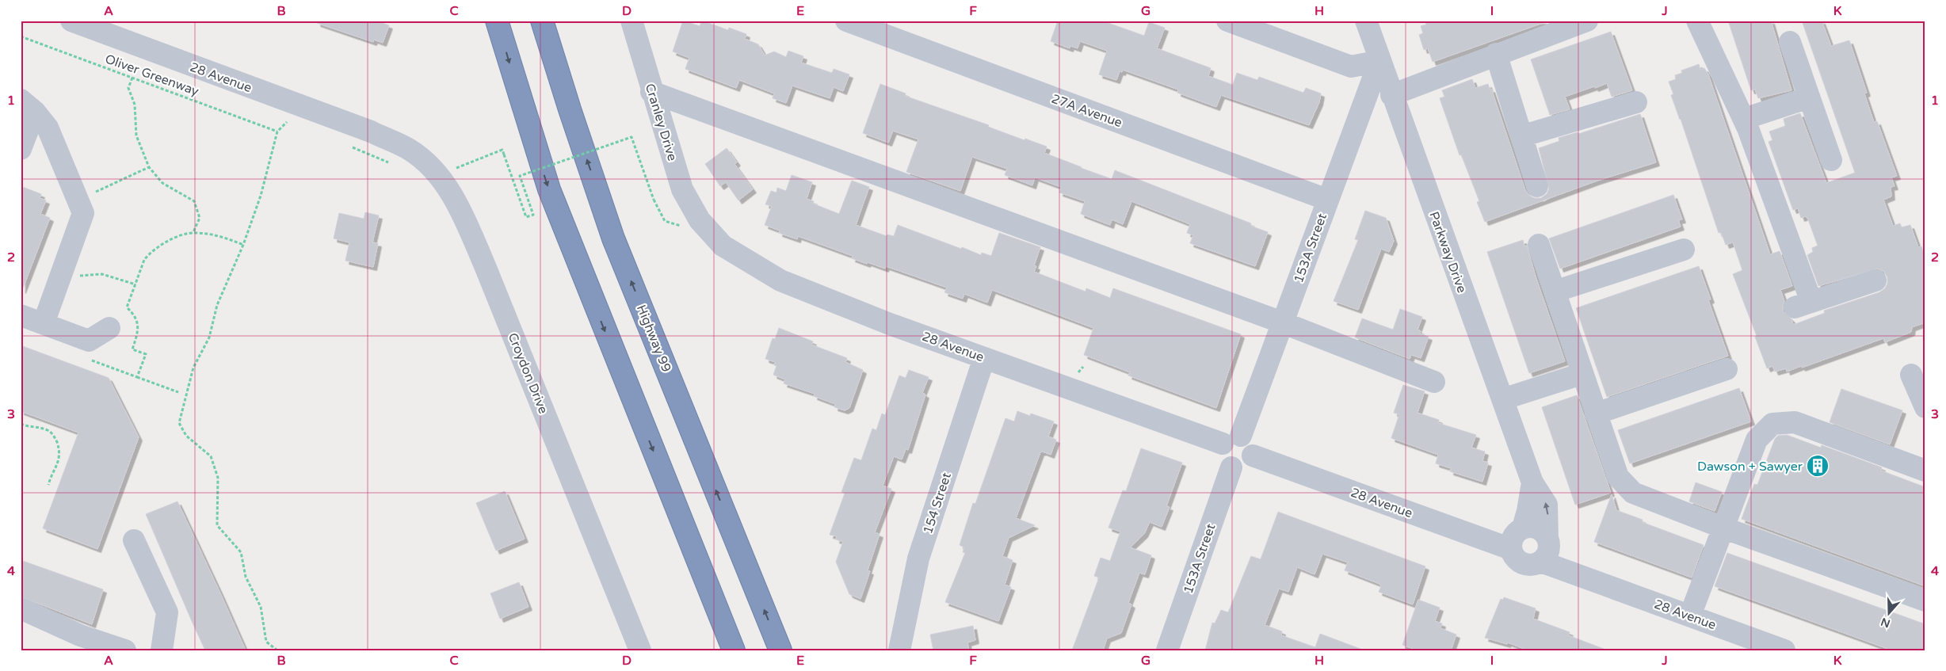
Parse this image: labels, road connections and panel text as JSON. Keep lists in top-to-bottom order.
{
  "streets": {
    "highway": ["Highway 99"],
    "street": [
      "28 Avenue",
      "27A Avenue",
      "Cranley Drive",
      "153A Street",
      "Parkway Drive",
      "Croydon Drive",
      "154 Street"
    ],
    "path": ["Oliver Greenway"]
  },
  "crossings": [
    ["28 Avenue", "Cranley Drive"],
    ["28 Avenue", "153A Street"],
    ["28 Avenue", "Parkway Drive"],
    ["28 Avenue", "Croydon Drive"],
    ["28 Avenue", "154 Street"],
    ["27A Avenue", "153A Street"],
    ["153A Street", "Parkway Drive"]
  ],
  "places": {
    "building": ["Dawson + Sawyer"]
  },
  "north": "bottom",
  "grid": {
    "columns": [
      "A",
      "B",
      "C",
      "D",
      "E",
      "F",
      "G",
      "H",
      "I",
      "J",
      "K"
    ],
    "rows": [
      "1",
      "2",
      "3",
      "4"
    ]
  }
}
